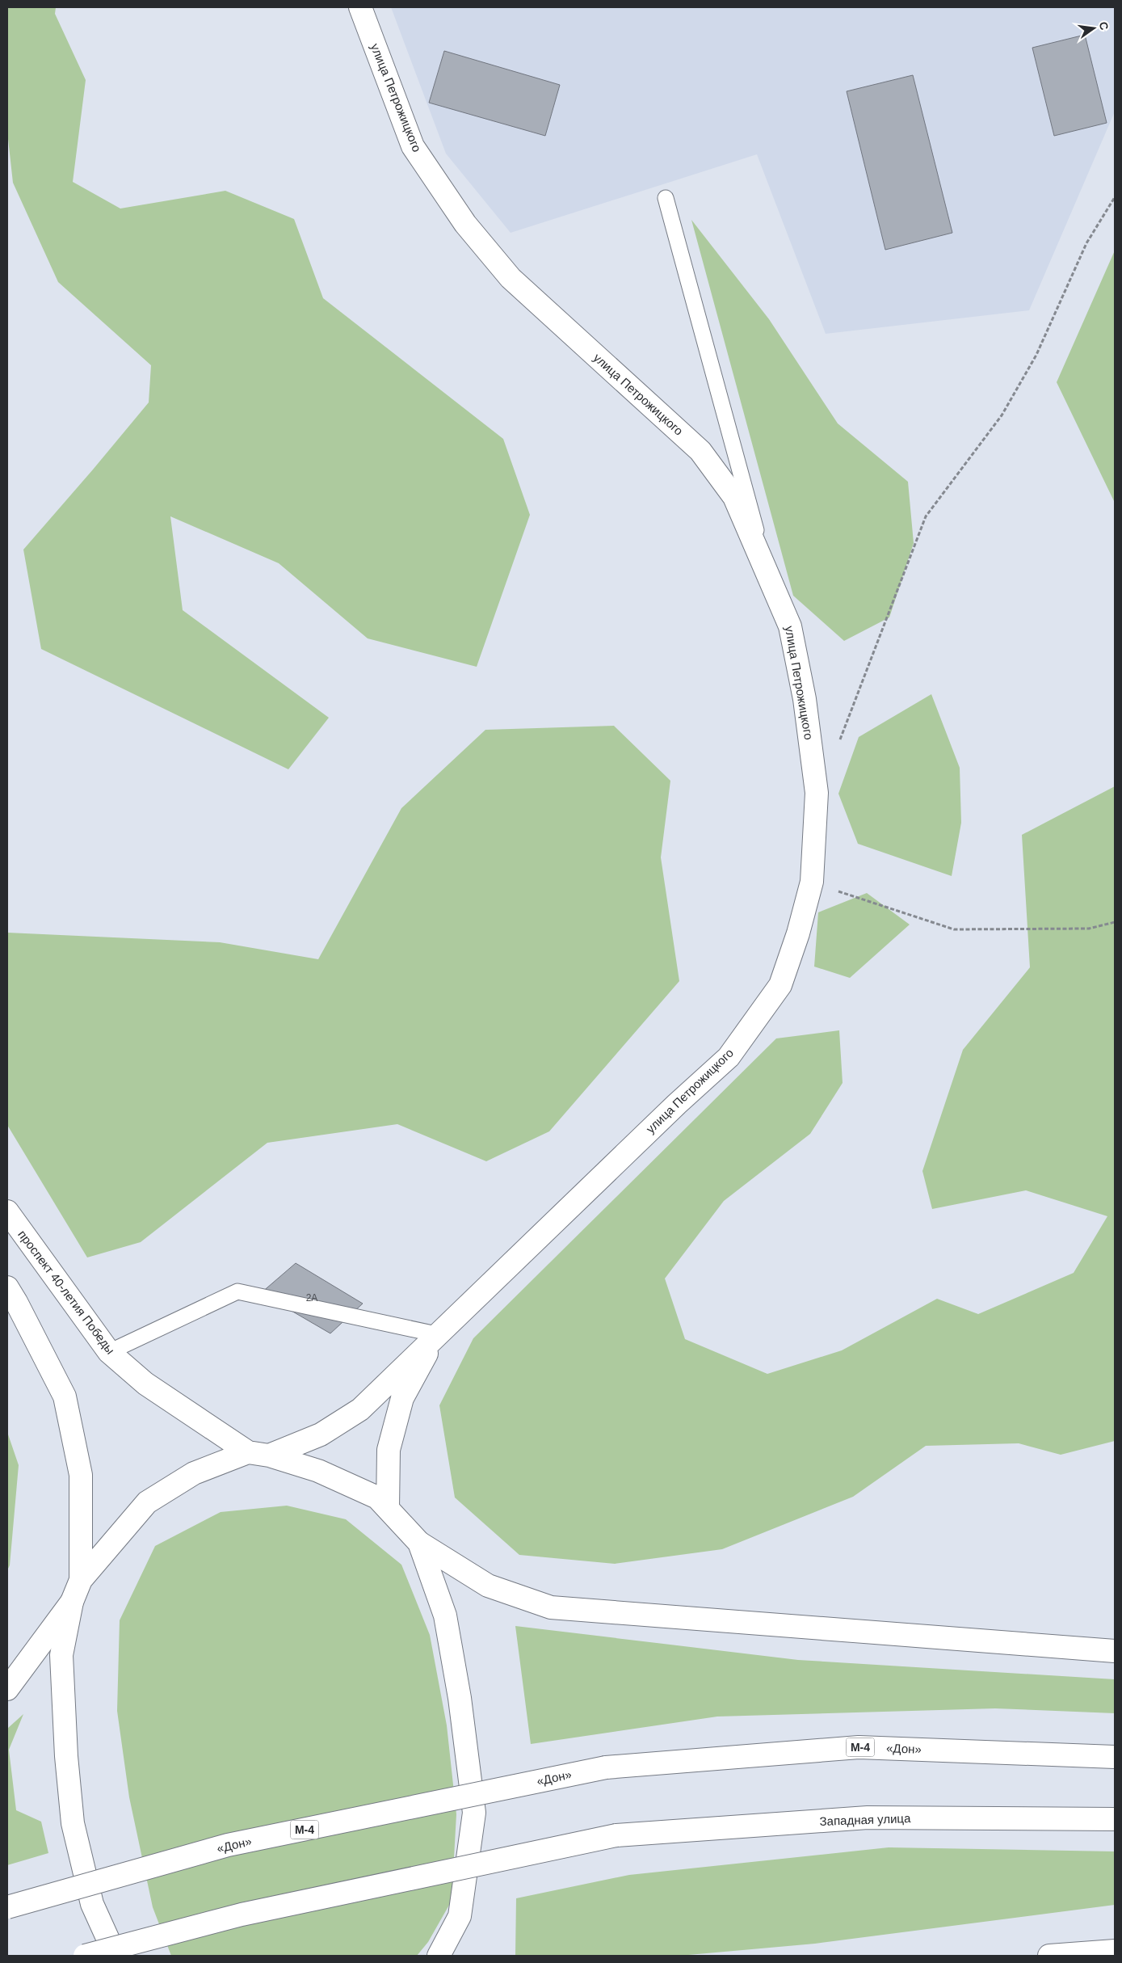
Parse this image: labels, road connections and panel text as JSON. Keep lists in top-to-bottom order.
{
  "streets": {
    "main road": [
      "улица Петрожицкого",
      "проспект 40-летия Победы",
      "М-4",
      "«Дон»",
      "Западная улица"
    ]
  },
  "crossings": [
    ["улица Петрожицкого", "проспект 40-летия Победы"]
  ],
  "house_numbers": ["2А"],
  "north": "right"
}
